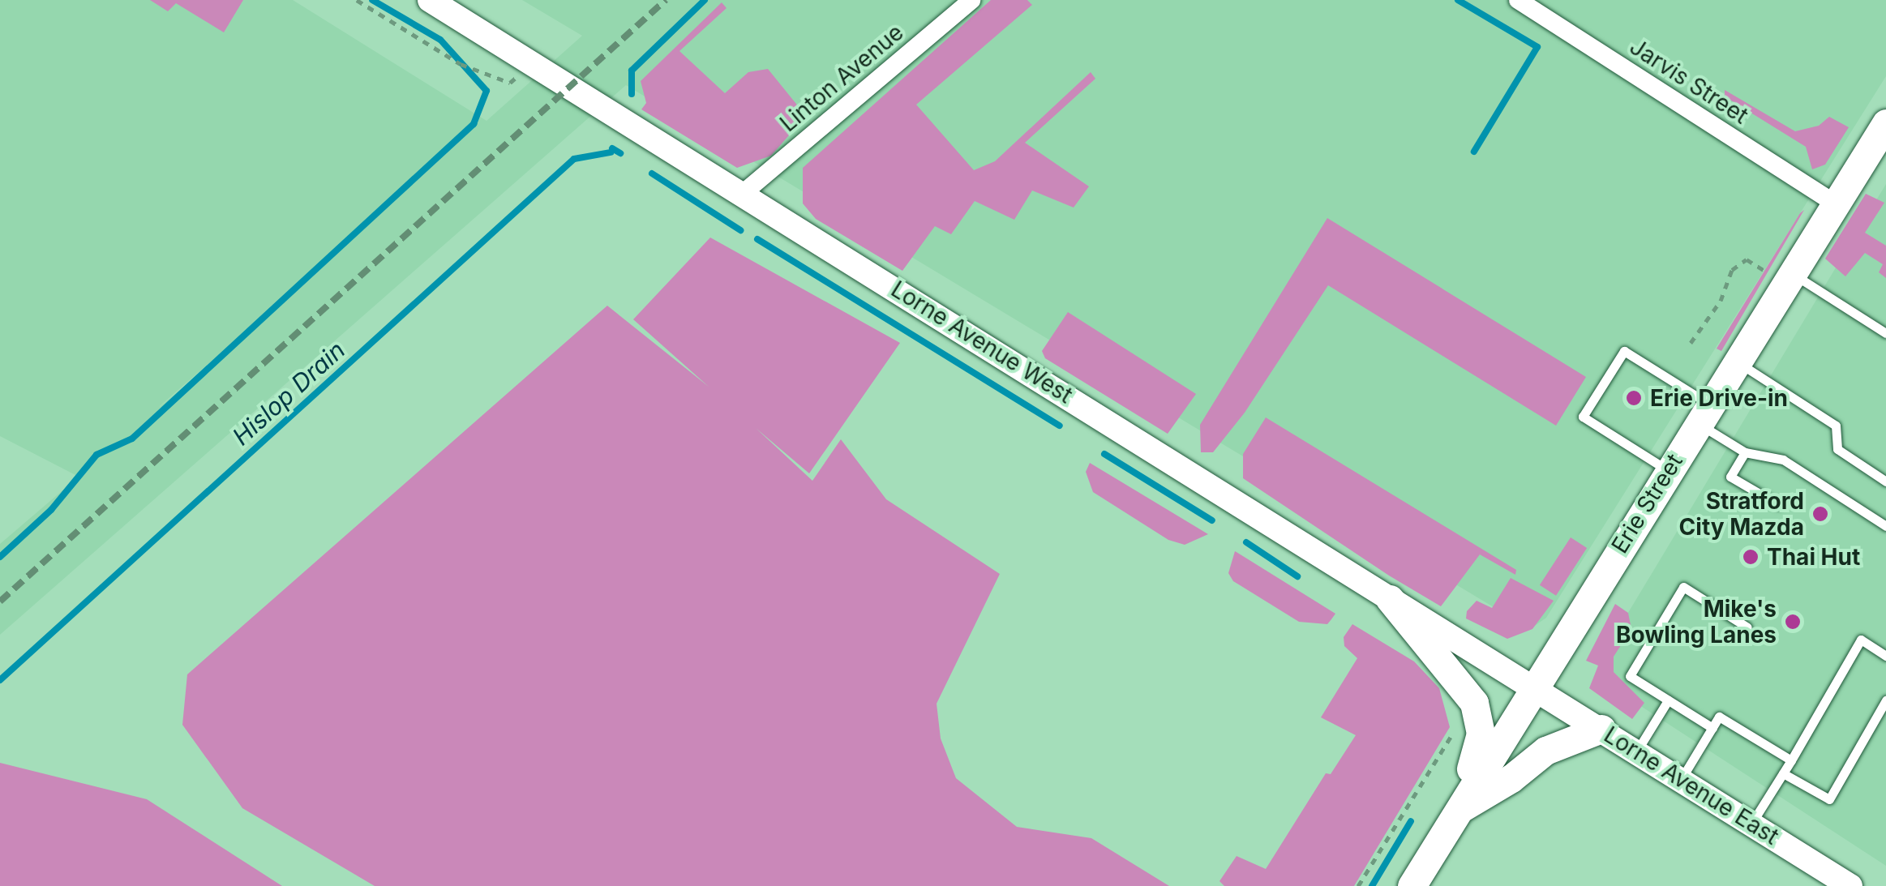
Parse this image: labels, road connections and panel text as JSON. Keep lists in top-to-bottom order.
{
  "streets": {
    "main road": ["Lorne Avenue West", "Erie Street", "Lorne Avenue East"],
    "street": ["Linton Avenue", "Jarvis Street"]
  },
  "crossings": [
    ["Linton Avenue", "Lorne Avenue West"],
    ["Jarvis Street", "Erie Street"],
    ["Lorne Avenue West", "Erie Street"],
    ["Lorne Avenue West", "Lorne Avenue East"],
    ["Erie Street", "Lorne Avenue East"]
  ],
  "water": ["Hislop Drain"],
  "places": [
    "Erie Drive-in",
    "Stratford City Mazda",
    "Thai Hut",
    "Mike's Bowling Lanes"
  ]
}
